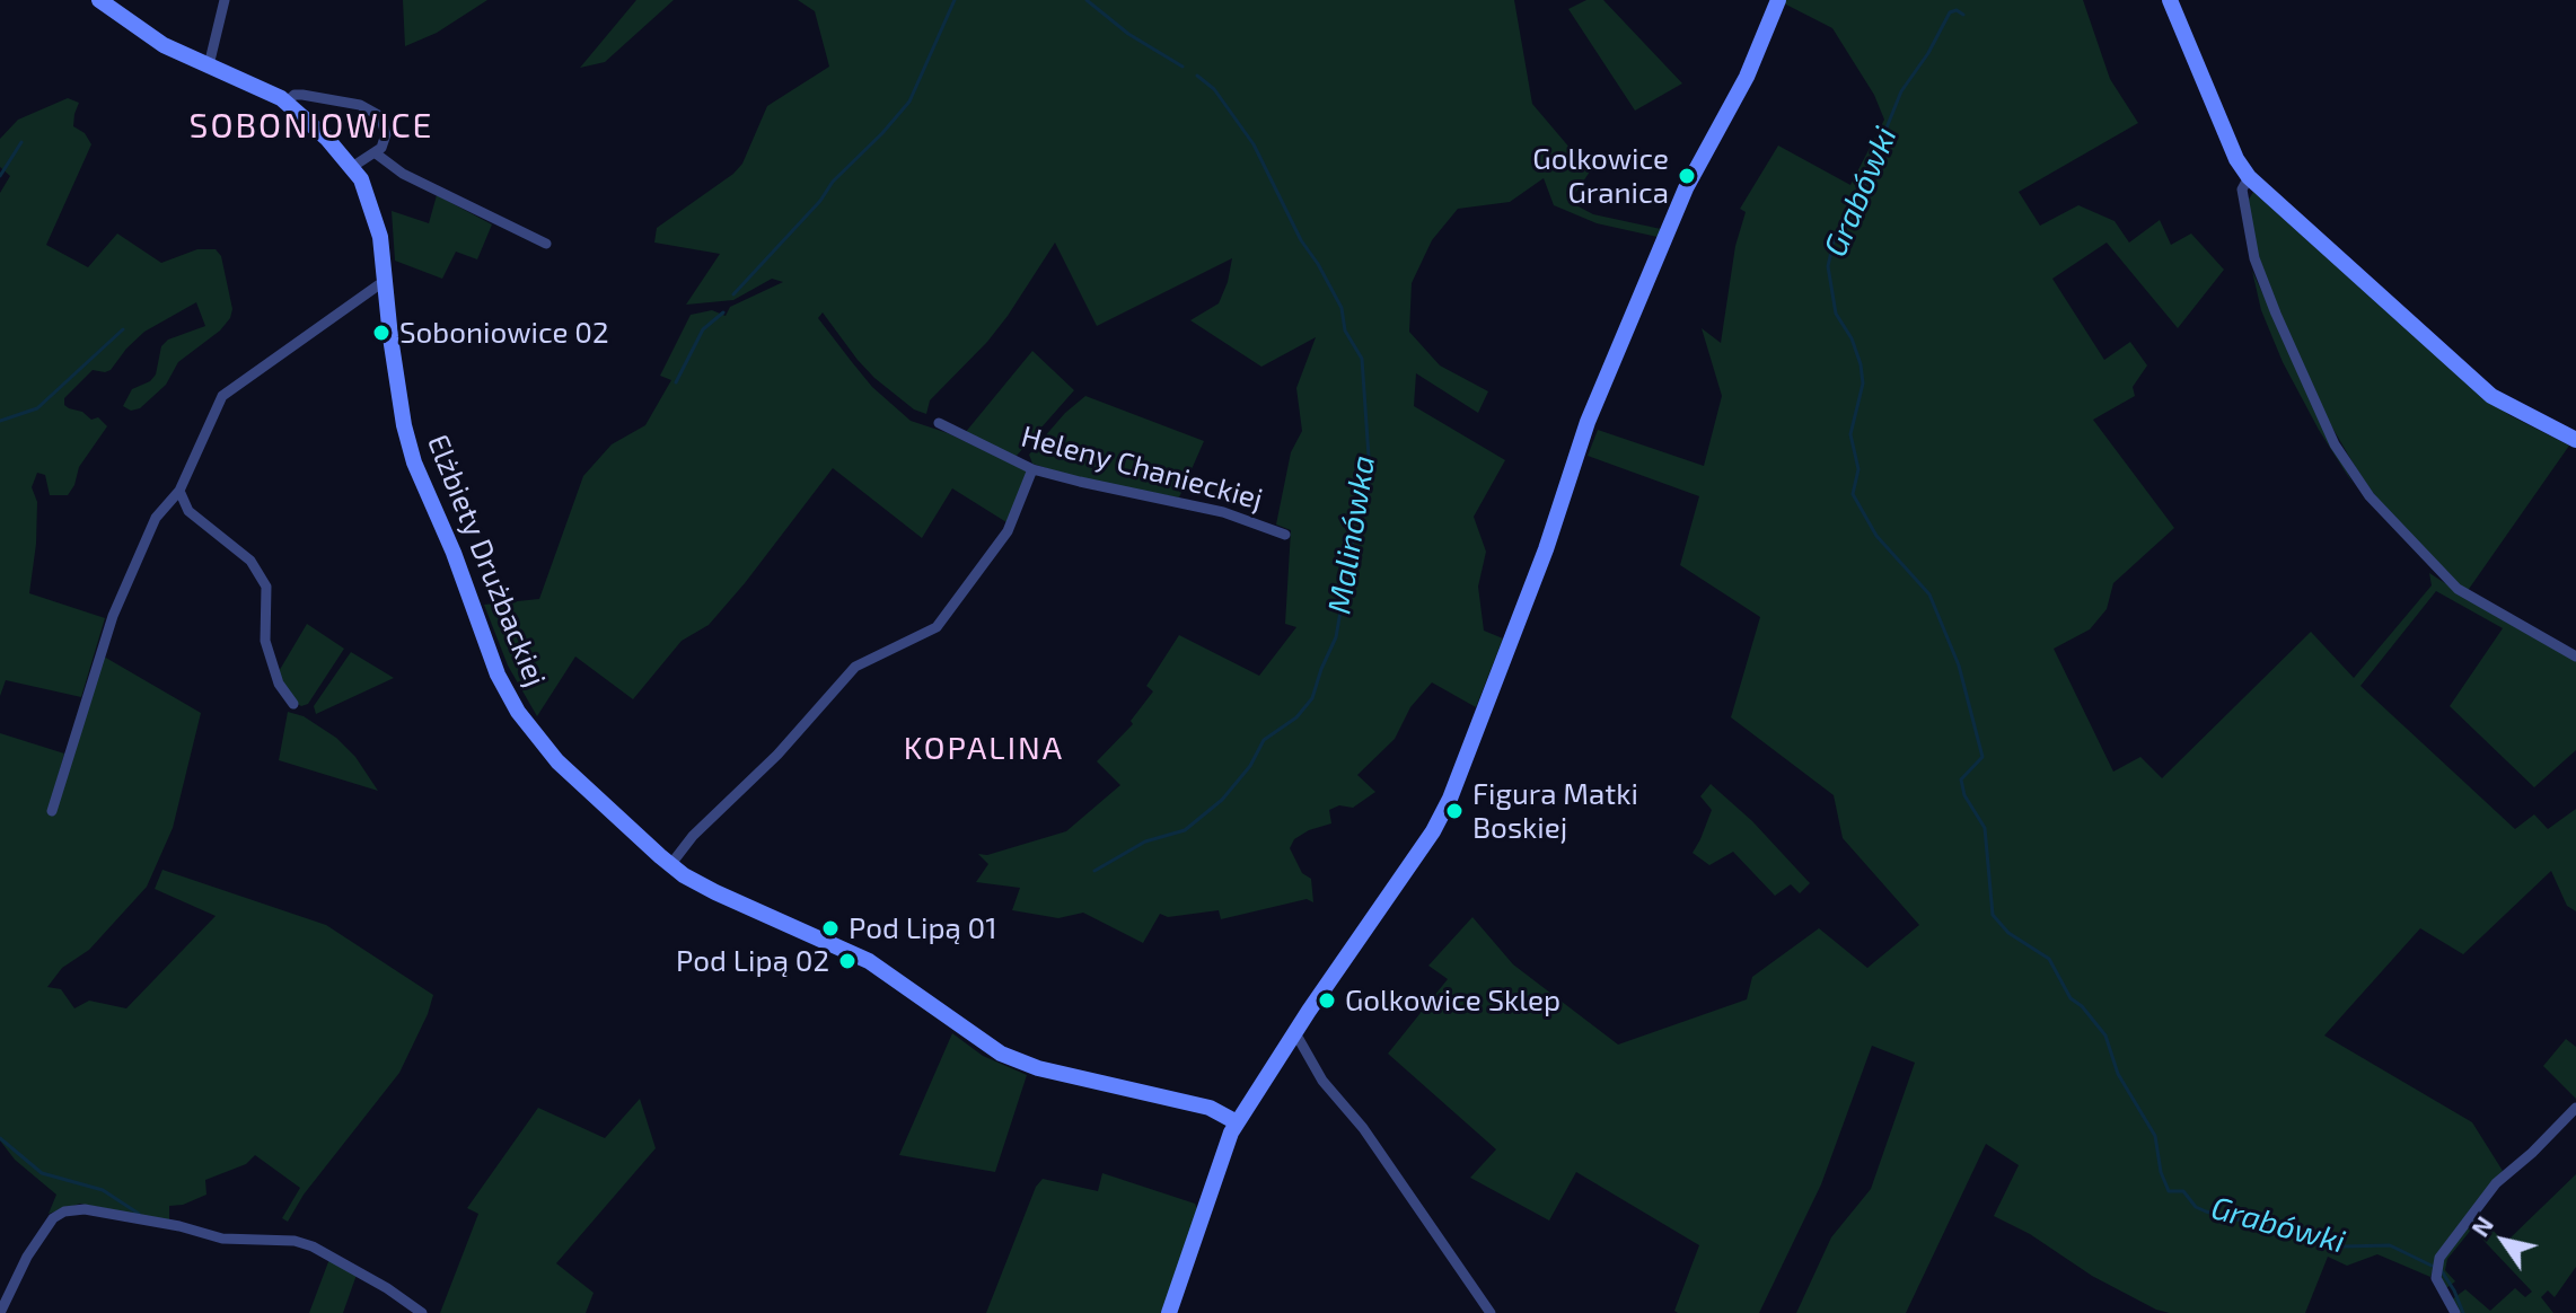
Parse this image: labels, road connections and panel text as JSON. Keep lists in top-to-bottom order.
{
  "streets": {
    "street": ["Heleny Chanieckiej", "Elżbiety Drużbackiej"]
  },
  "districts": ["SOBONIOWICE", "KOPALINA"],
  "water": ["Grabówki", "Malinówka"],
  "places": [
    "Golkowice Granica",
    "Soboniowice 02",
    "Figura Matki Boskiej",
    "Pod Lipą 01",
    "Pod Lipą 02",
    "Golkowice Sklep"
  ],
  "north": "top left"
}
